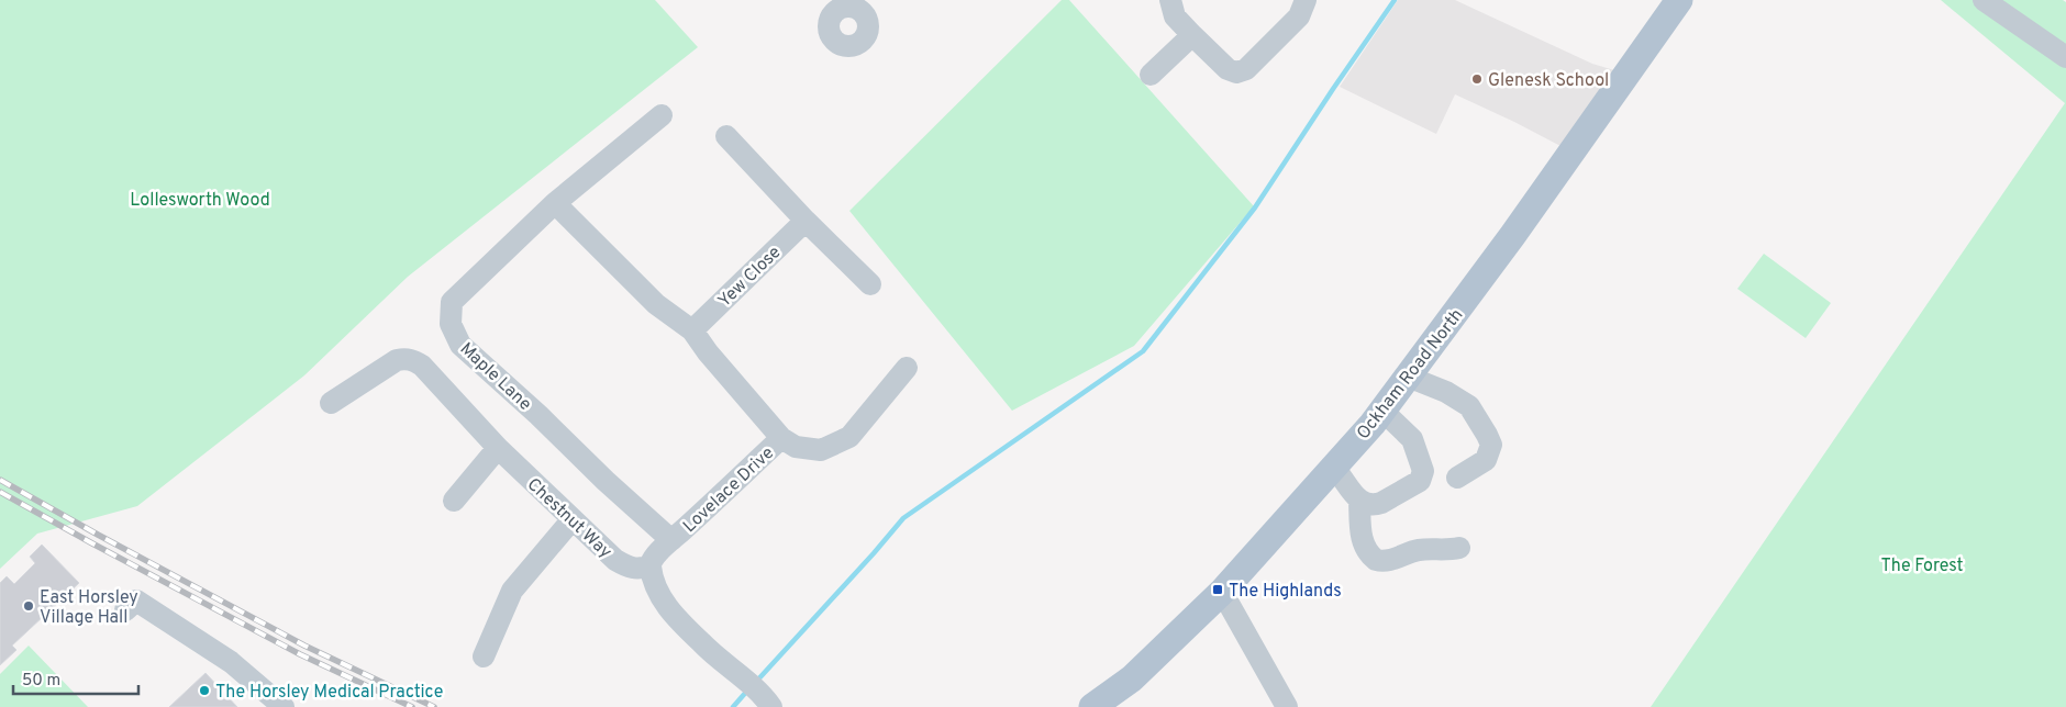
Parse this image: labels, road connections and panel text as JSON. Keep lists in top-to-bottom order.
{
  "streets": {
    "main road": ["Ockham Road North"],
    "street": [
      "Yew Close",
      "Maple Lane",
      "Lovelace Drive",
      "Chestnut Way"
    ]
  },
  "crossings": [
    ["Yew Close", "Lovelace Drive"],
    ["Maple Lane", "Lovelace Drive"],
    ["Lovelace Drive", "Chestnut Way"]
  ],
  "parks": ["Lollesworth Wood", "The Forest"],
  "places": {
    "other": ["Glenesk School", "East Horsley Village Hall", "The Horsley Medical Practice"],
    "transit": ["The Highlands"]
  },
  "scale_bar": "50 m"
}
